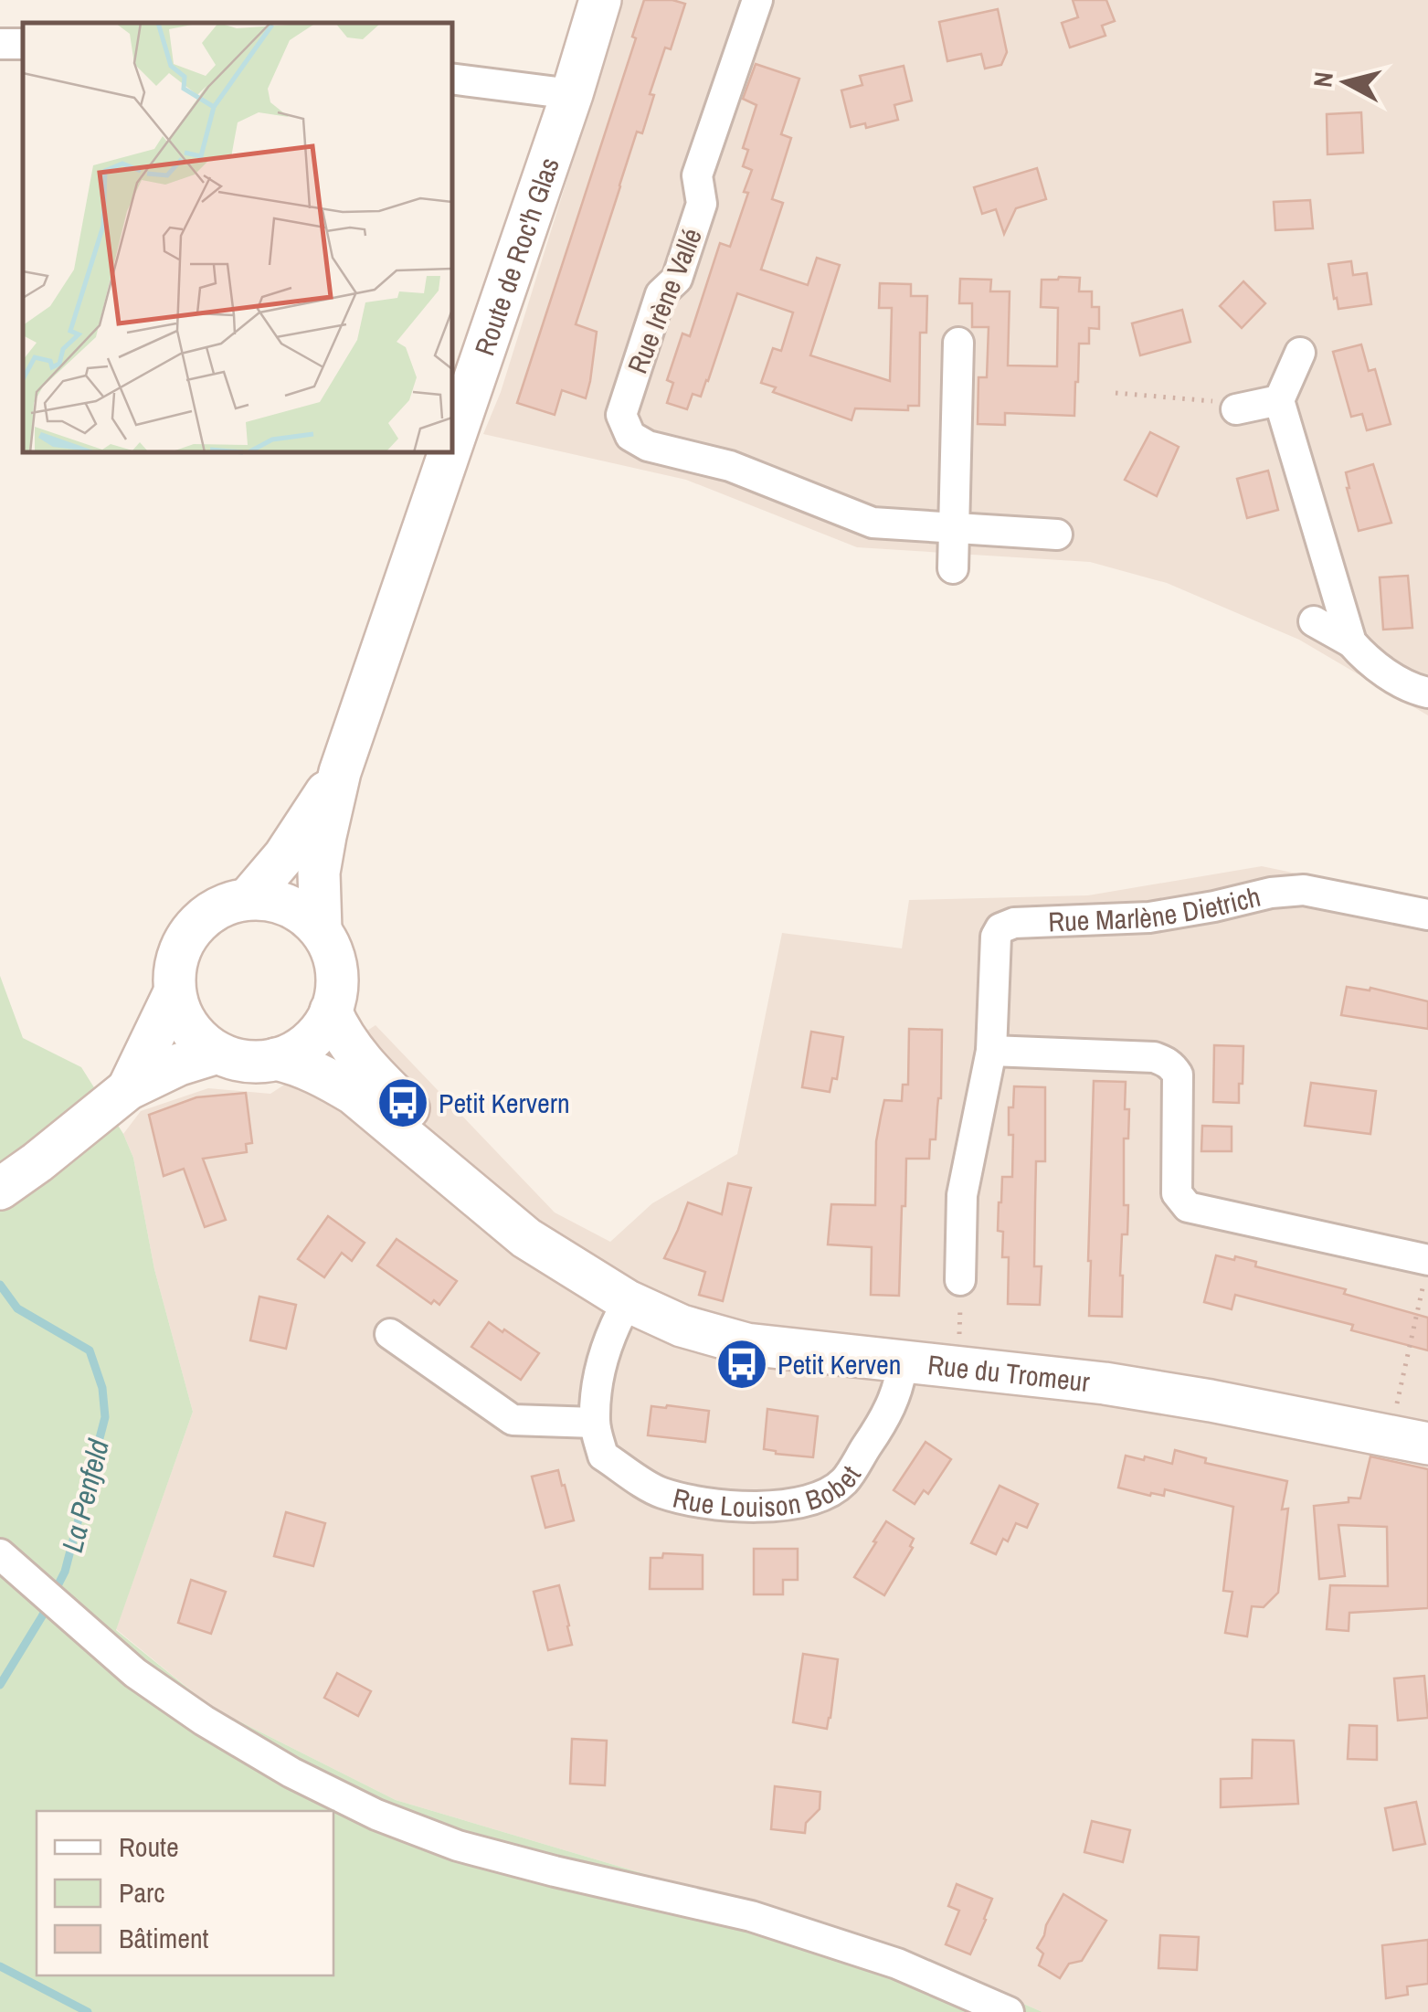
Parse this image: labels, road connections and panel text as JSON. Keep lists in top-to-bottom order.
{
  "streets": {
    "main road": ["Route de Roc'h Glas", "Rue du Tromeur"],
    "street": ["Rue Irène Vallé", "Rue Marlène Dietrich", "Rue Louison Bobet"]
  },
  "crossings": [
    ["Route de Roc'h Glas", "Rue du Tromeur"],
    ["Rue du Tromeur", "Rue Louison Bobet"]
  ],
  "water": ["La Penfeld"],
  "places": {
    "bus stop": ["Petit Kervern", "Petit Kerven"]
  },
  "legend": ["Route", "Parc", "Bâtiment"],
  "north": "left"
}
